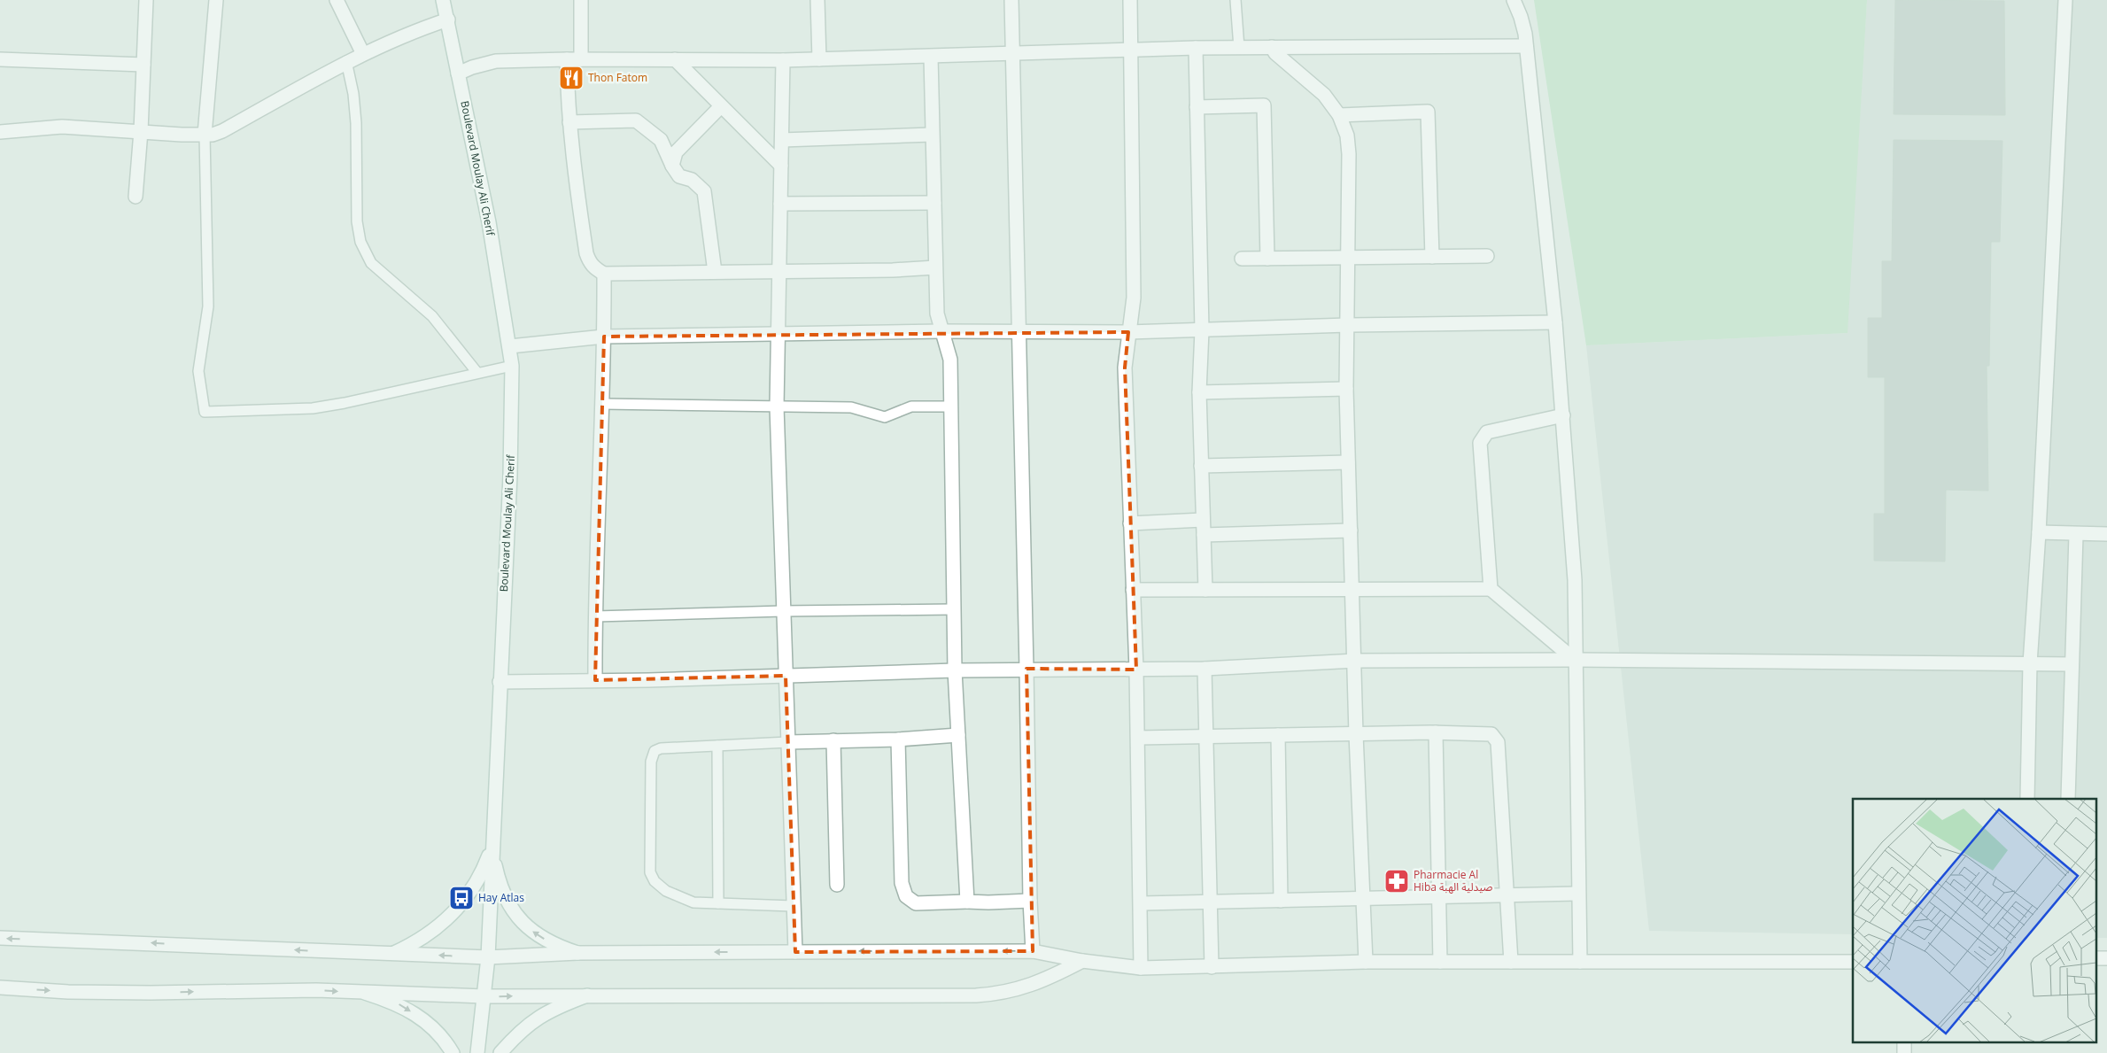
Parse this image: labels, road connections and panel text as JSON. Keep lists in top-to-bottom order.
{
  "streets": {
    "street": ["Boulevard Moulay Ali Cherif"]
  },
  "places": {
    "restaurant": ["Thon Fatom"],
    "pharmacy": ["Pharmacie Al Hiba صيدلية الهبة"],
    "bus stop": ["Hay Atlas"]
  }
}
